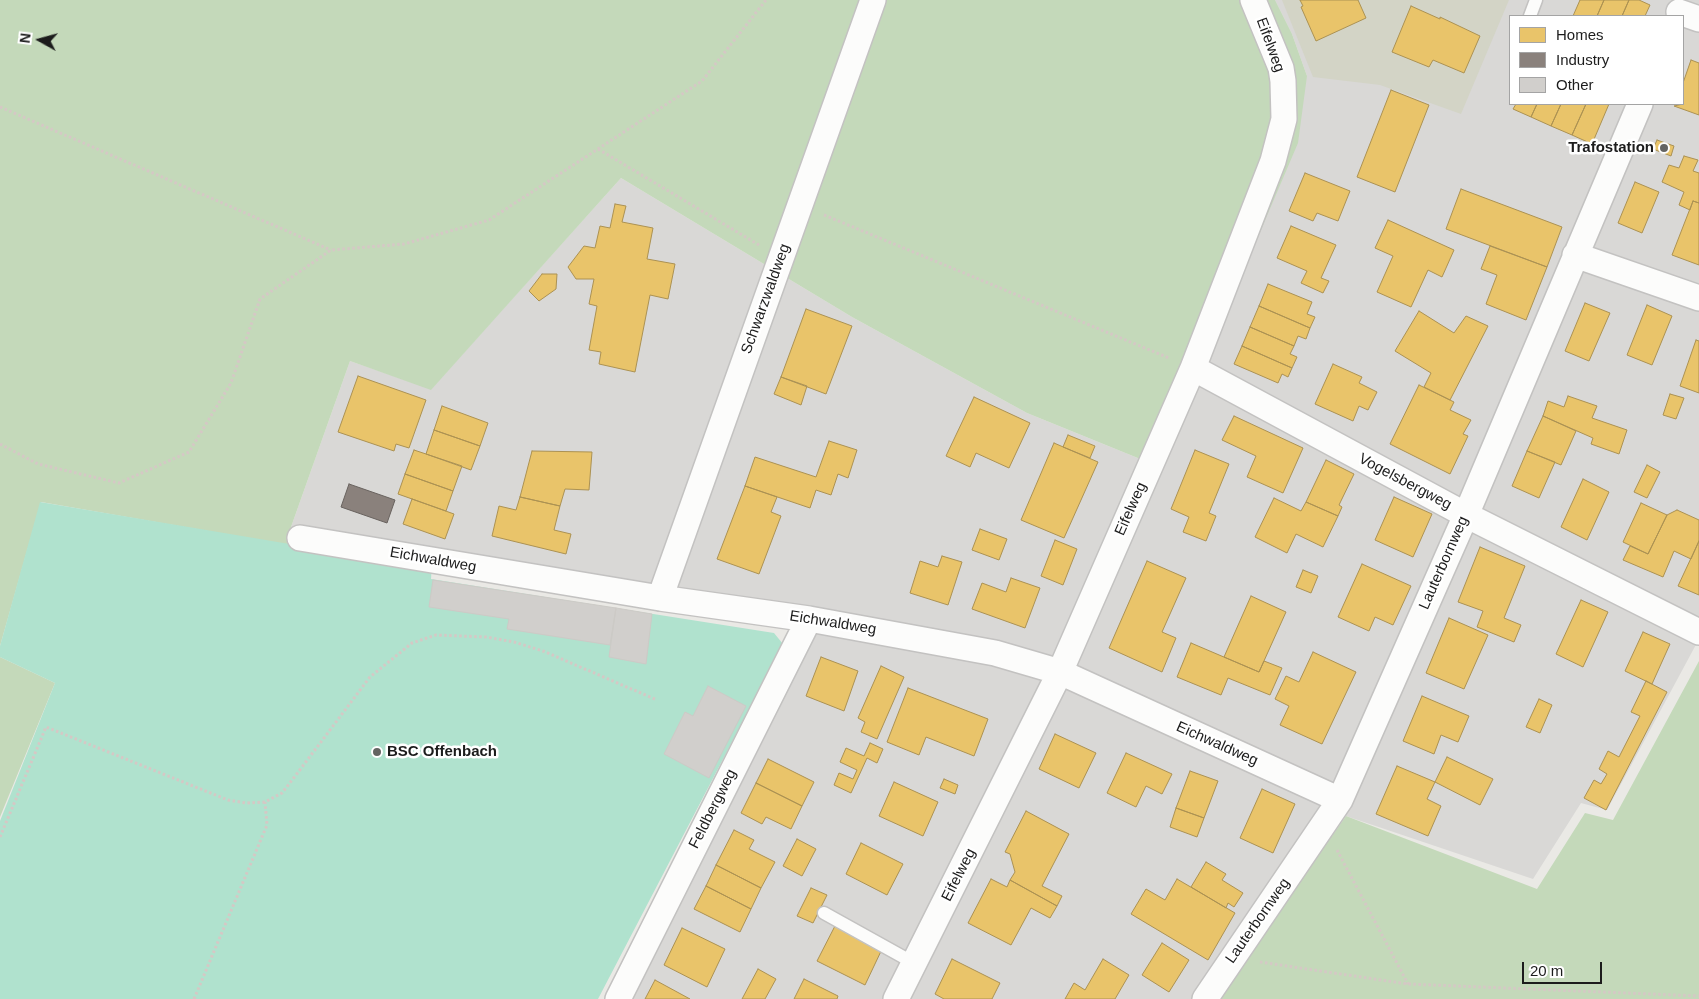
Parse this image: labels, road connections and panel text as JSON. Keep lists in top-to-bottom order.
{
  "streets": {
    "street": [
      "Eifelweg",
      "Schwarzwaldweg",
      "Vogelsbergweg",
      "Eichwaldweg",
      "Lauterbornweg",
      "Feldbergweg"
    ]
  },
  "crossings": [
    ["Eifelweg", "Vogelsbergweg"],
    ["Eifelweg", "Eichwaldweg"],
    ["Schwarzwaldweg", "Eichwaldweg"],
    ["Vogelsbergweg", "Lauterbornweg"],
    ["Eichwaldweg", "Lauterbornweg"],
    ["Eichwaldweg", "Feldbergweg"]
  ],
  "places": ["Trafostation", "BSC Offenbach"],
  "legend": ["Homes", "Industry", "Other"],
  "scale_bar": "20 m",
  "north": "left"
}
